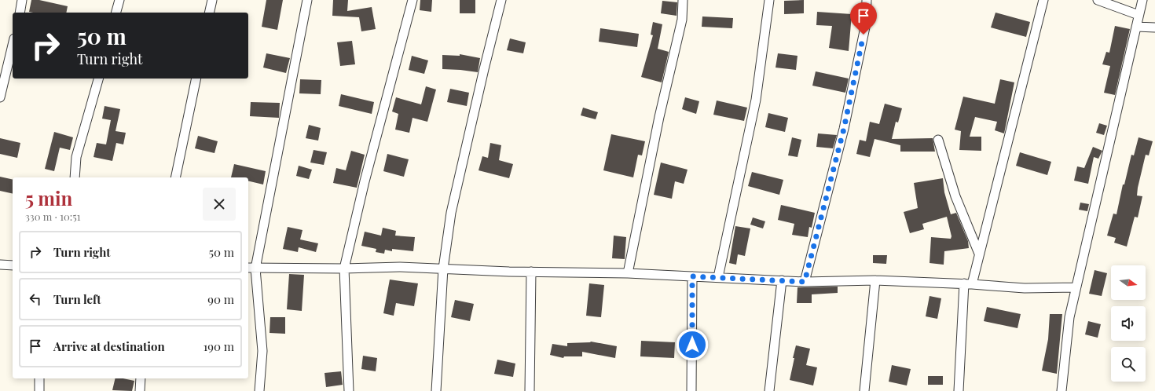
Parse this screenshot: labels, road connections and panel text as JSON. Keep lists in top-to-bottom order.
{
  "north": "right",
  "page": {
    "turn": ["50 m", "Turn right"],
    "heading": ["5 min", "330 m · 10:51"],
    "list": [
      {
        "name": "Turn right",
        "value": "50 m"
      },
      {
        "name": "Turn left",
        "value": "90 m"
      },
      {
        "name": "Arrive at destination",
        "value": "190 m"
      }
    ]
  }
}
